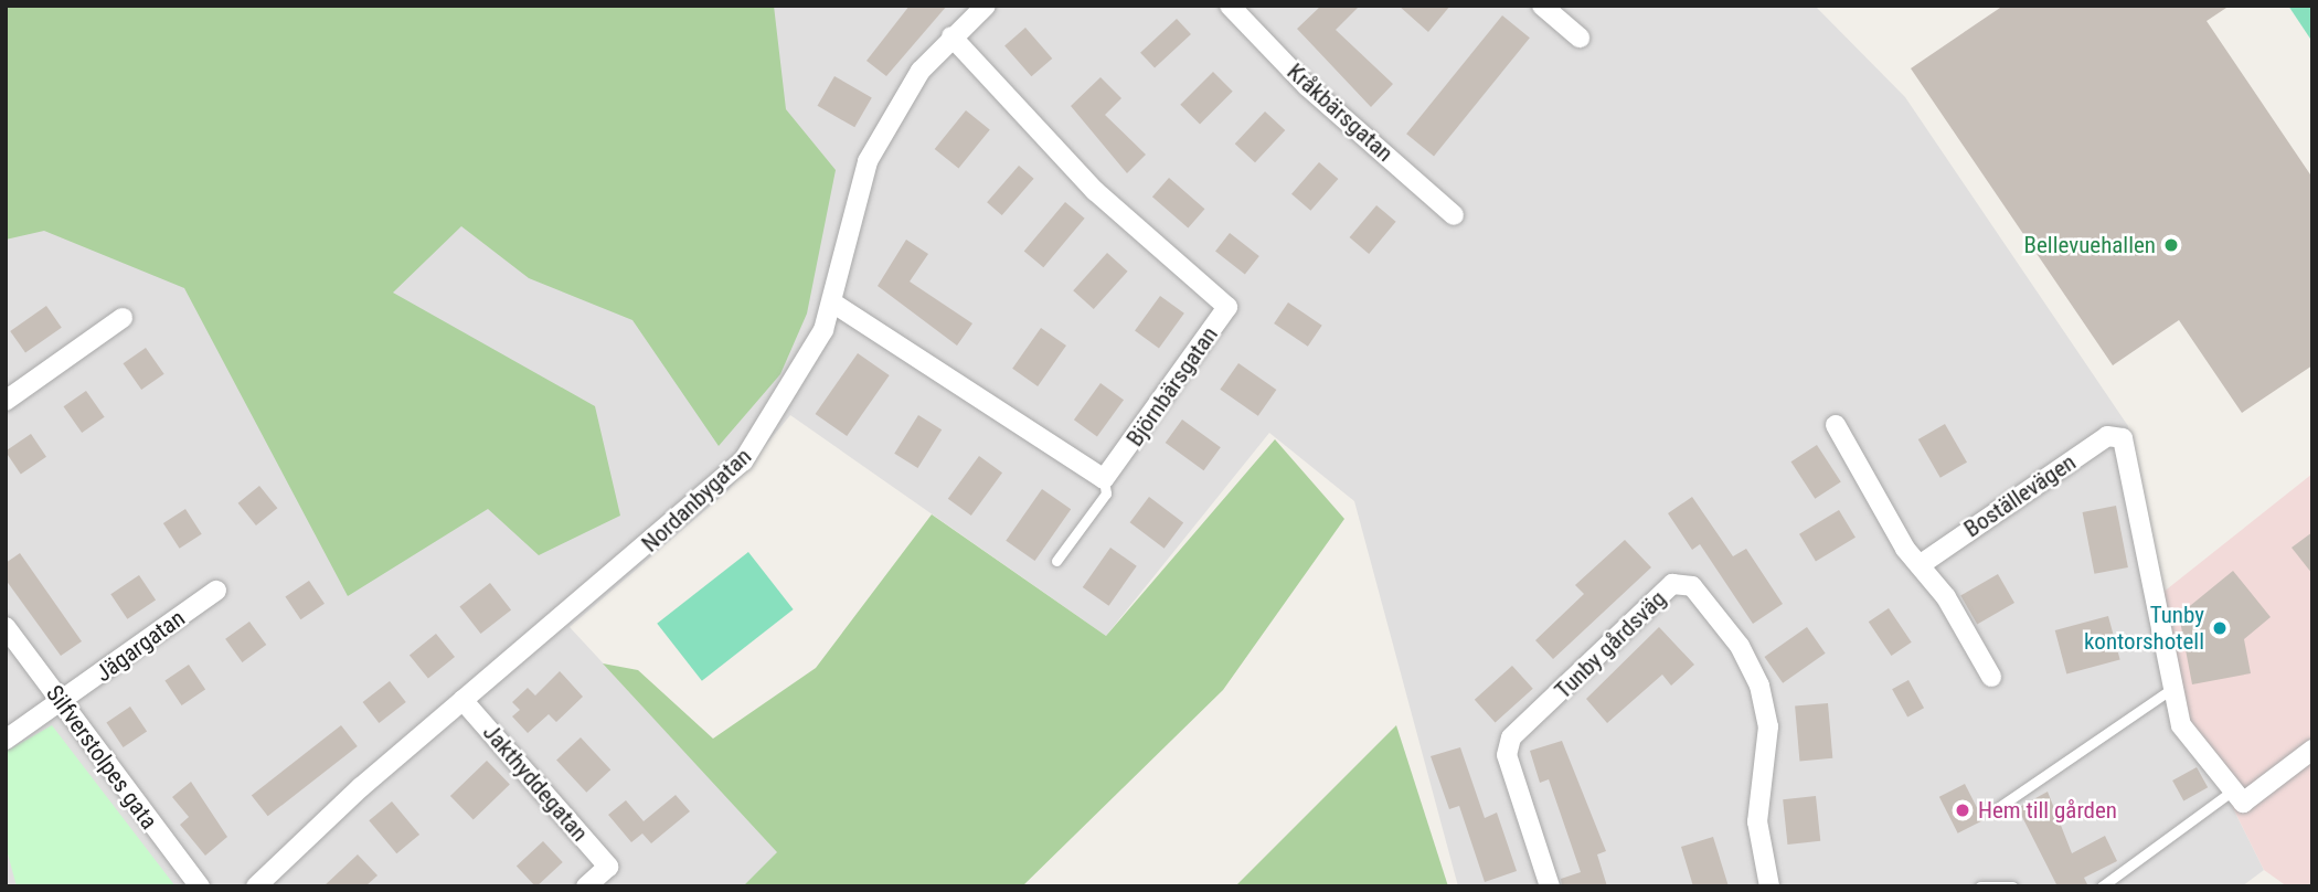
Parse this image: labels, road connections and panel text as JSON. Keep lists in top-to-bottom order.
{
  "streets": {
    "street": [
      "Kråkbärsgatan",
      "Björnbärsgatan",
      "Boställevägen",
      "Nordanbygatan",
      "Tunby gårdsväg",
      "Jägargatan",
      "Silfverstolpes gata",
      "Jakthyddegatan"
    ]
  },
  "crossings": [
    ["Björnbärsgatan", "Nordanbygatan"],
    ["Nordanbygatan", "Jakthyddegatan"],
    ["Jägargatan", "Silfverstolpes gata"]
  ],
  "places": ["Bellevuehallen", "Tunby kontorshotell", "Hem till gården"]
}
